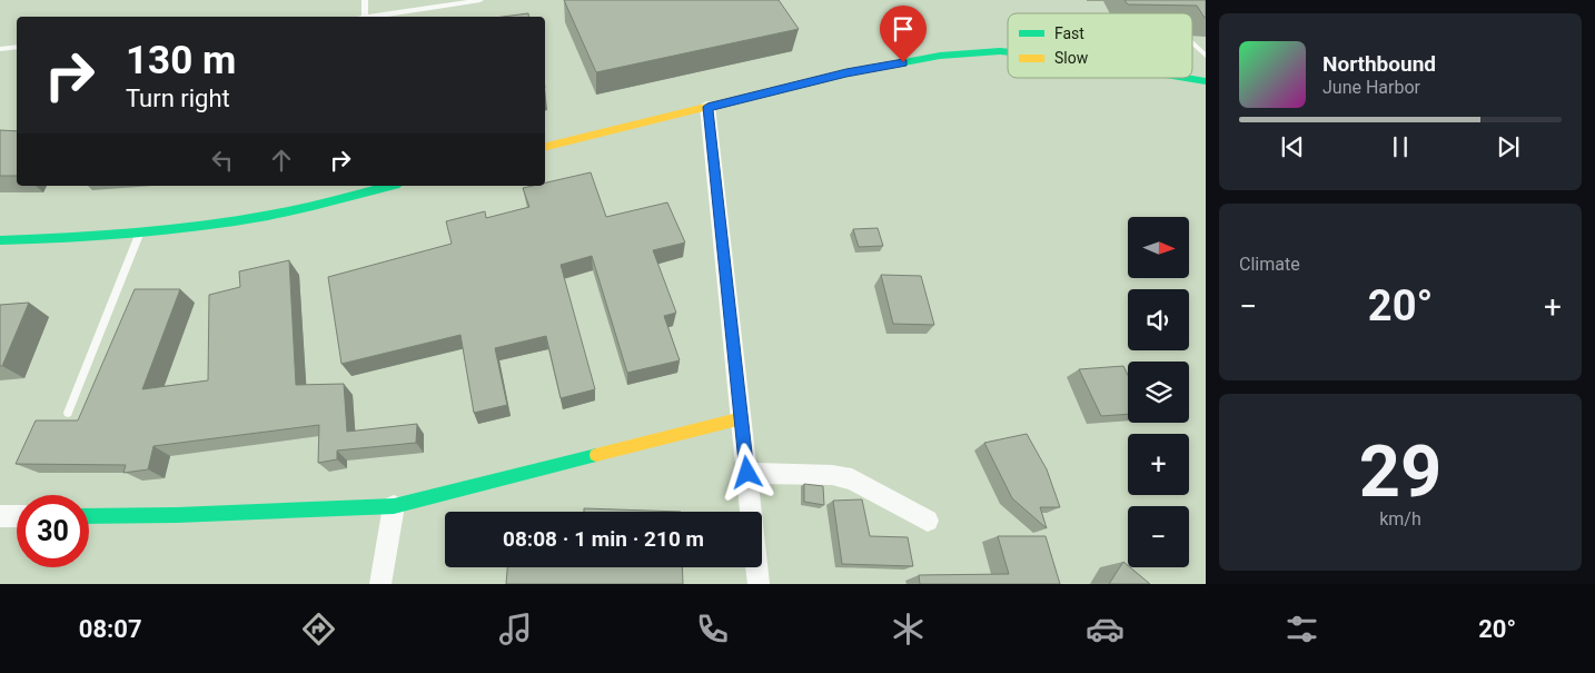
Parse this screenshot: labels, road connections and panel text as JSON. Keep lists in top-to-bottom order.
{
  "legend": ["Fast", "Slow"],
  "north": "right",
  "page": {
    "turn": ["130 m", "Turn right"],
    "song": ["Northbound", "June Harbor"],
    "tile": [
      "Climate",
      ["29", "km/h"]
    ],
    "map_buttons": ["+", "−"],
    "heat": ["−", "20°", "+"],
    "limit": "30",
    "trip": "08:08 · 1 min · 210 m",
    "tabs": ["08:07", "20°"]
  }
}
